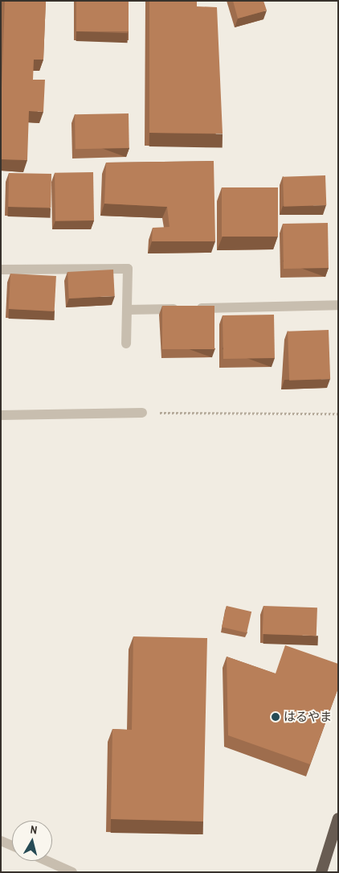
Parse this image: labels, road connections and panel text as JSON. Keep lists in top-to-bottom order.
{
  "places": ["はるやま"],
  "north": "top"
}
